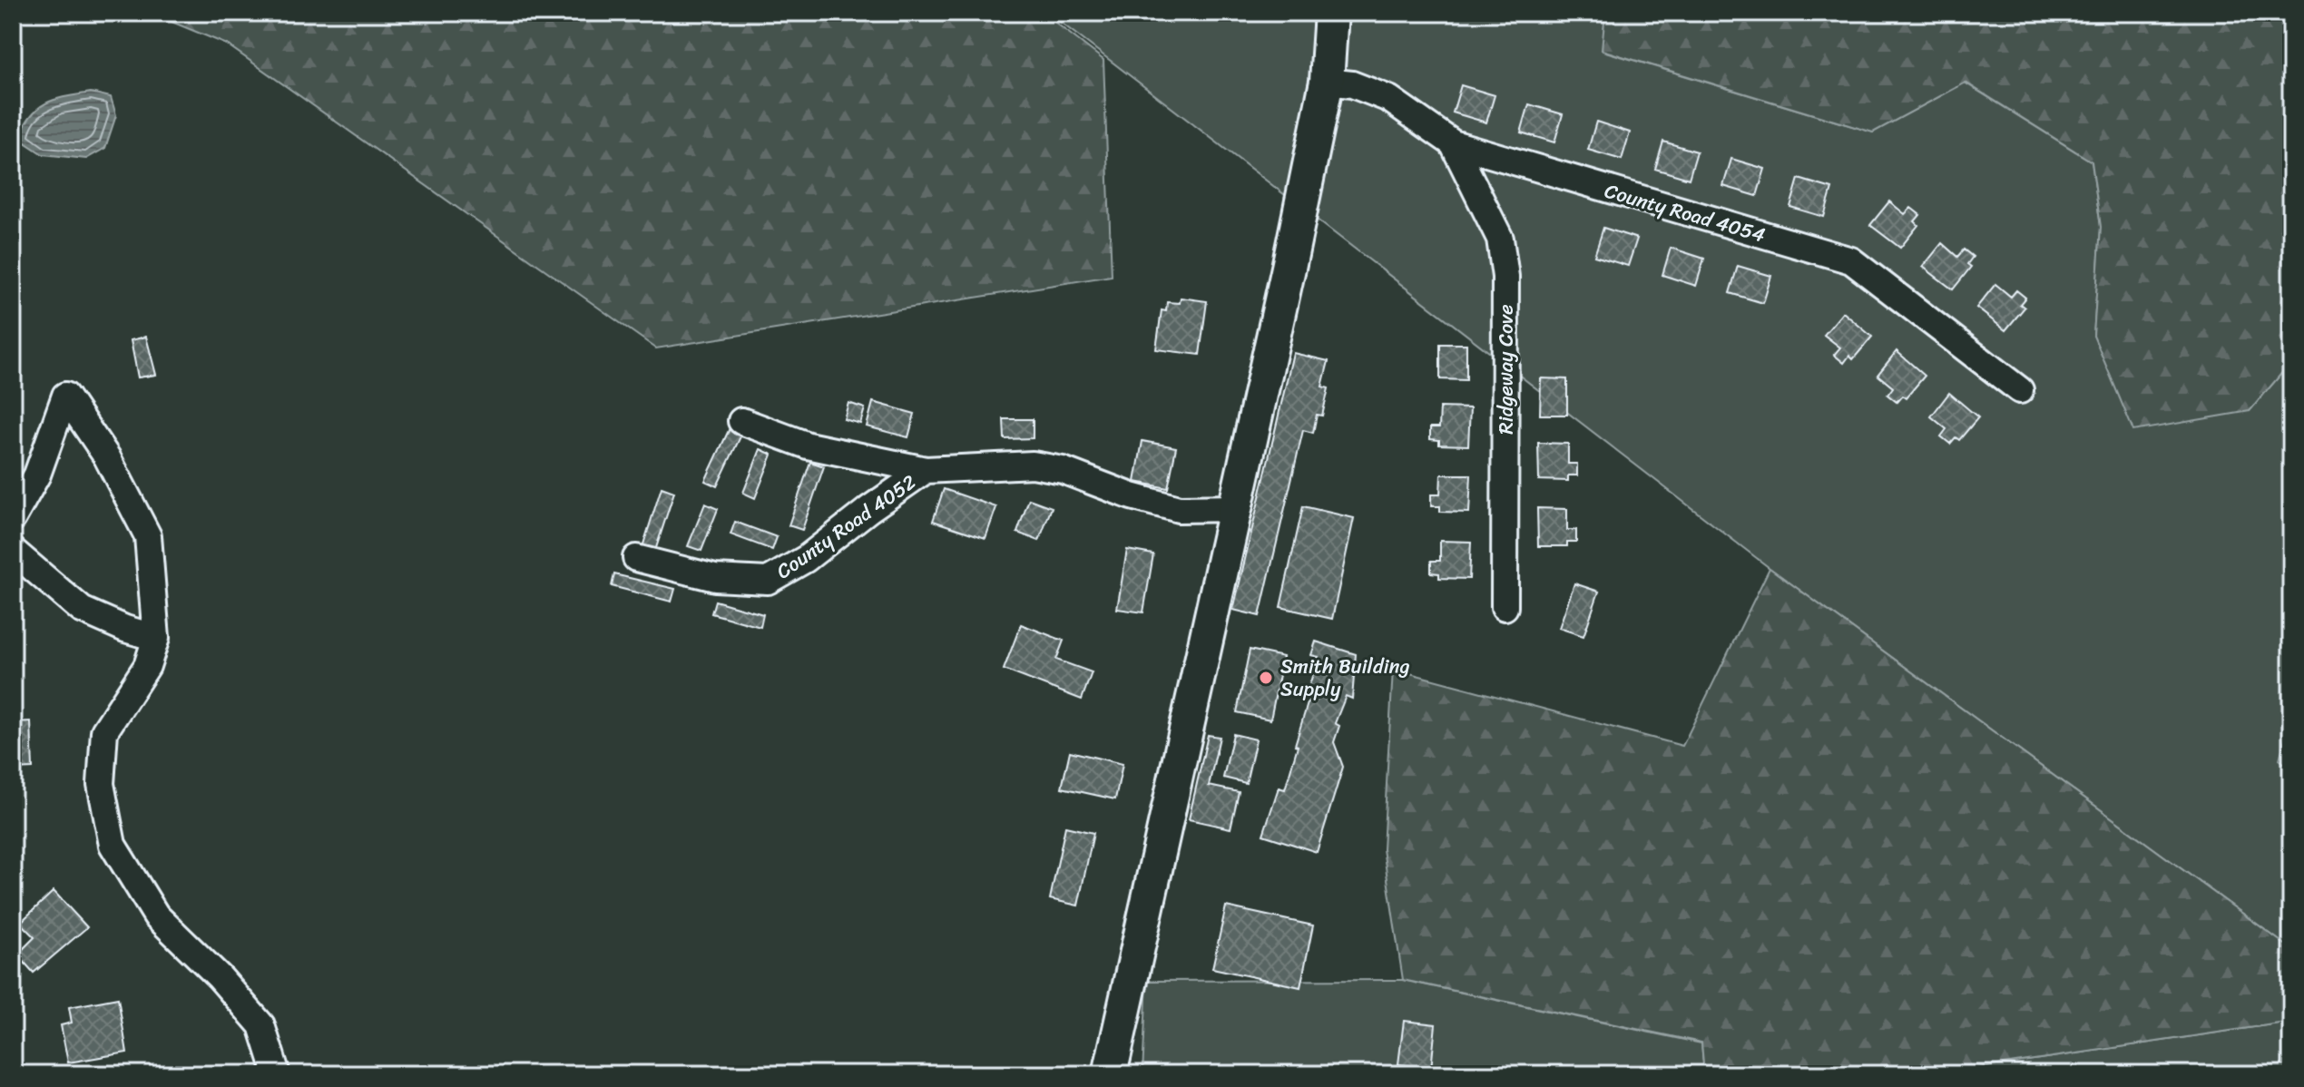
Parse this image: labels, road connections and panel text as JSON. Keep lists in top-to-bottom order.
{
  "streets": {
    "street": ["County Road 4054", "Ridgeway Cove", "County Road 4052"]
  },
  "crossings": [
    ["County Road 4054", "Ridgeway Cove"]
  ],
  "places": ["Smith Building Supply"]
}
